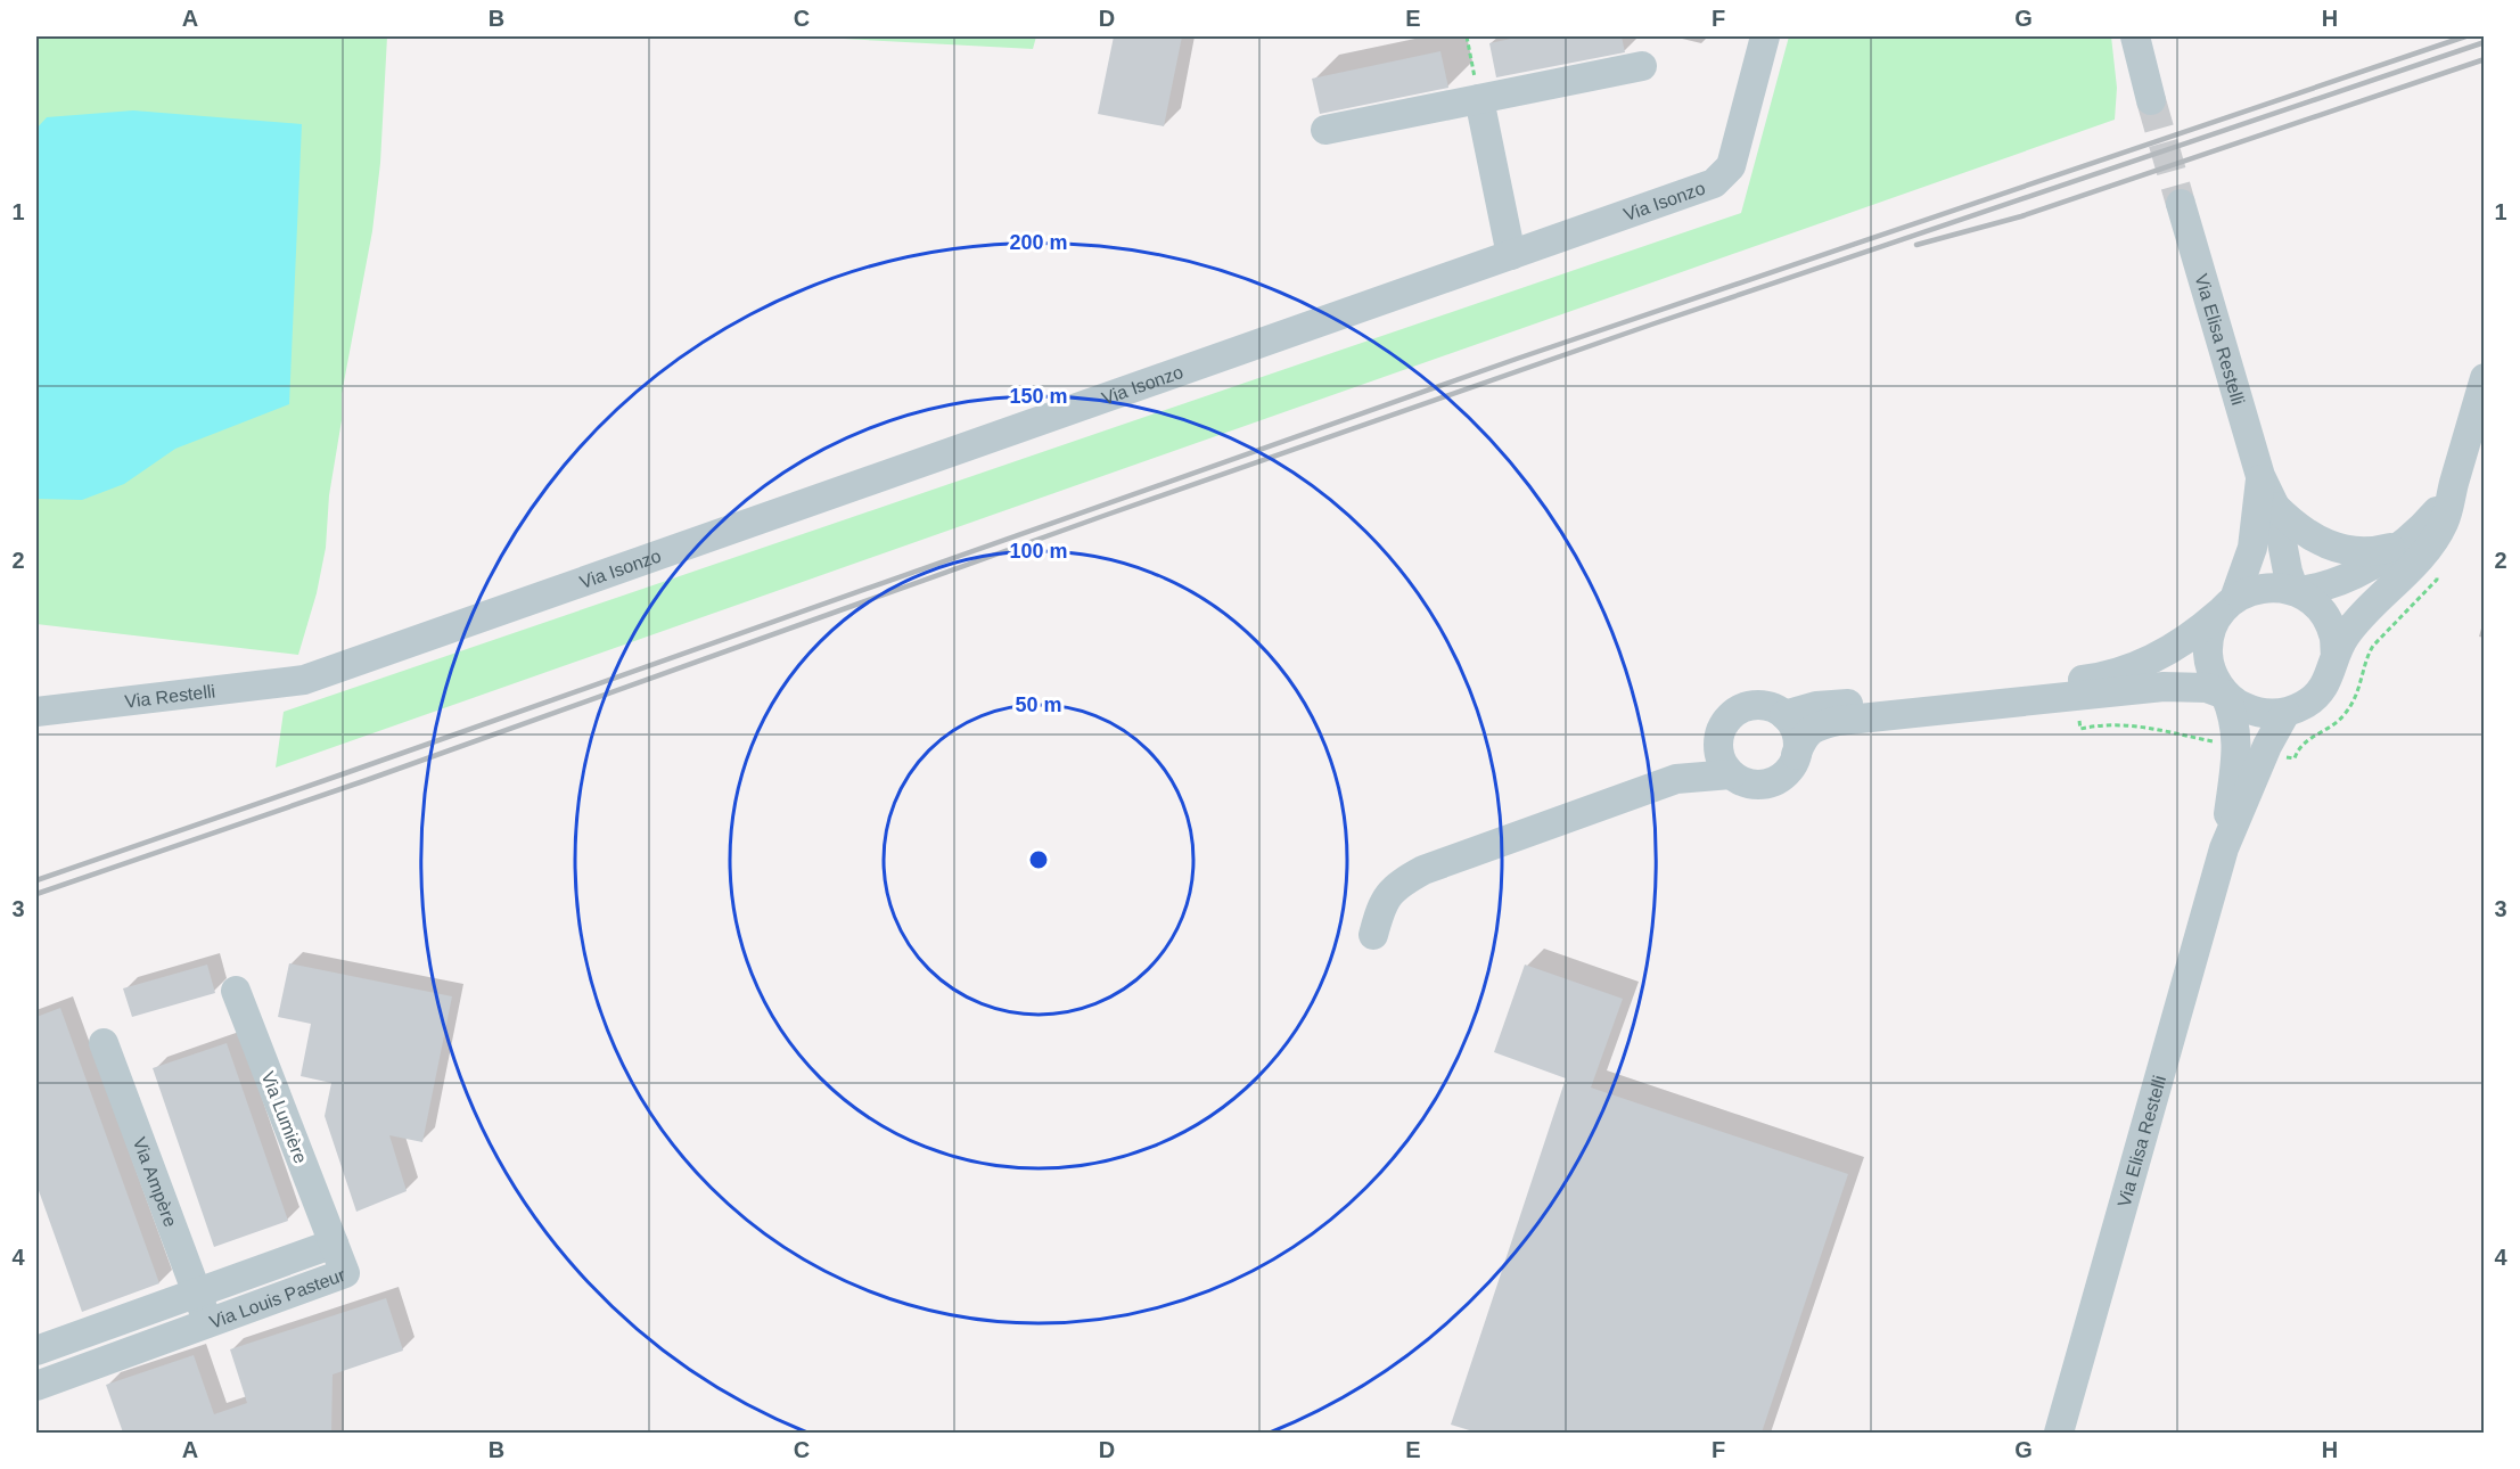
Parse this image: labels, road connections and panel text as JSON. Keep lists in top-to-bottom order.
{
  "streets": {
    "street": [
      "Via Isonzo",
      "Via Elisa Restelli",
      "Via Restelli",
      "Via Lumière",
      "Via Ampère",
      "Via Louis Pasteur"
    ]
  },
  "crossings": [
    ["Via Isonzo", "Via Restelli"],
    ["Via Lumière", "Via Louis Pasteur"],
    ["Via Ampère", "Via Louis Pasteur"]
  ],
  "grid": {
    "columns": [
      "A",
      "B",
      "C",
      "D",
      "E",
      "F",
      "G",
      "H"
    ],
    "rows": [
      "1",
      "2",
      "3",
      "4"
    ]
  },
  "rings": [
    "200 m",
    "150 m",
    "100 m",
    "50 m"
  ]
}
